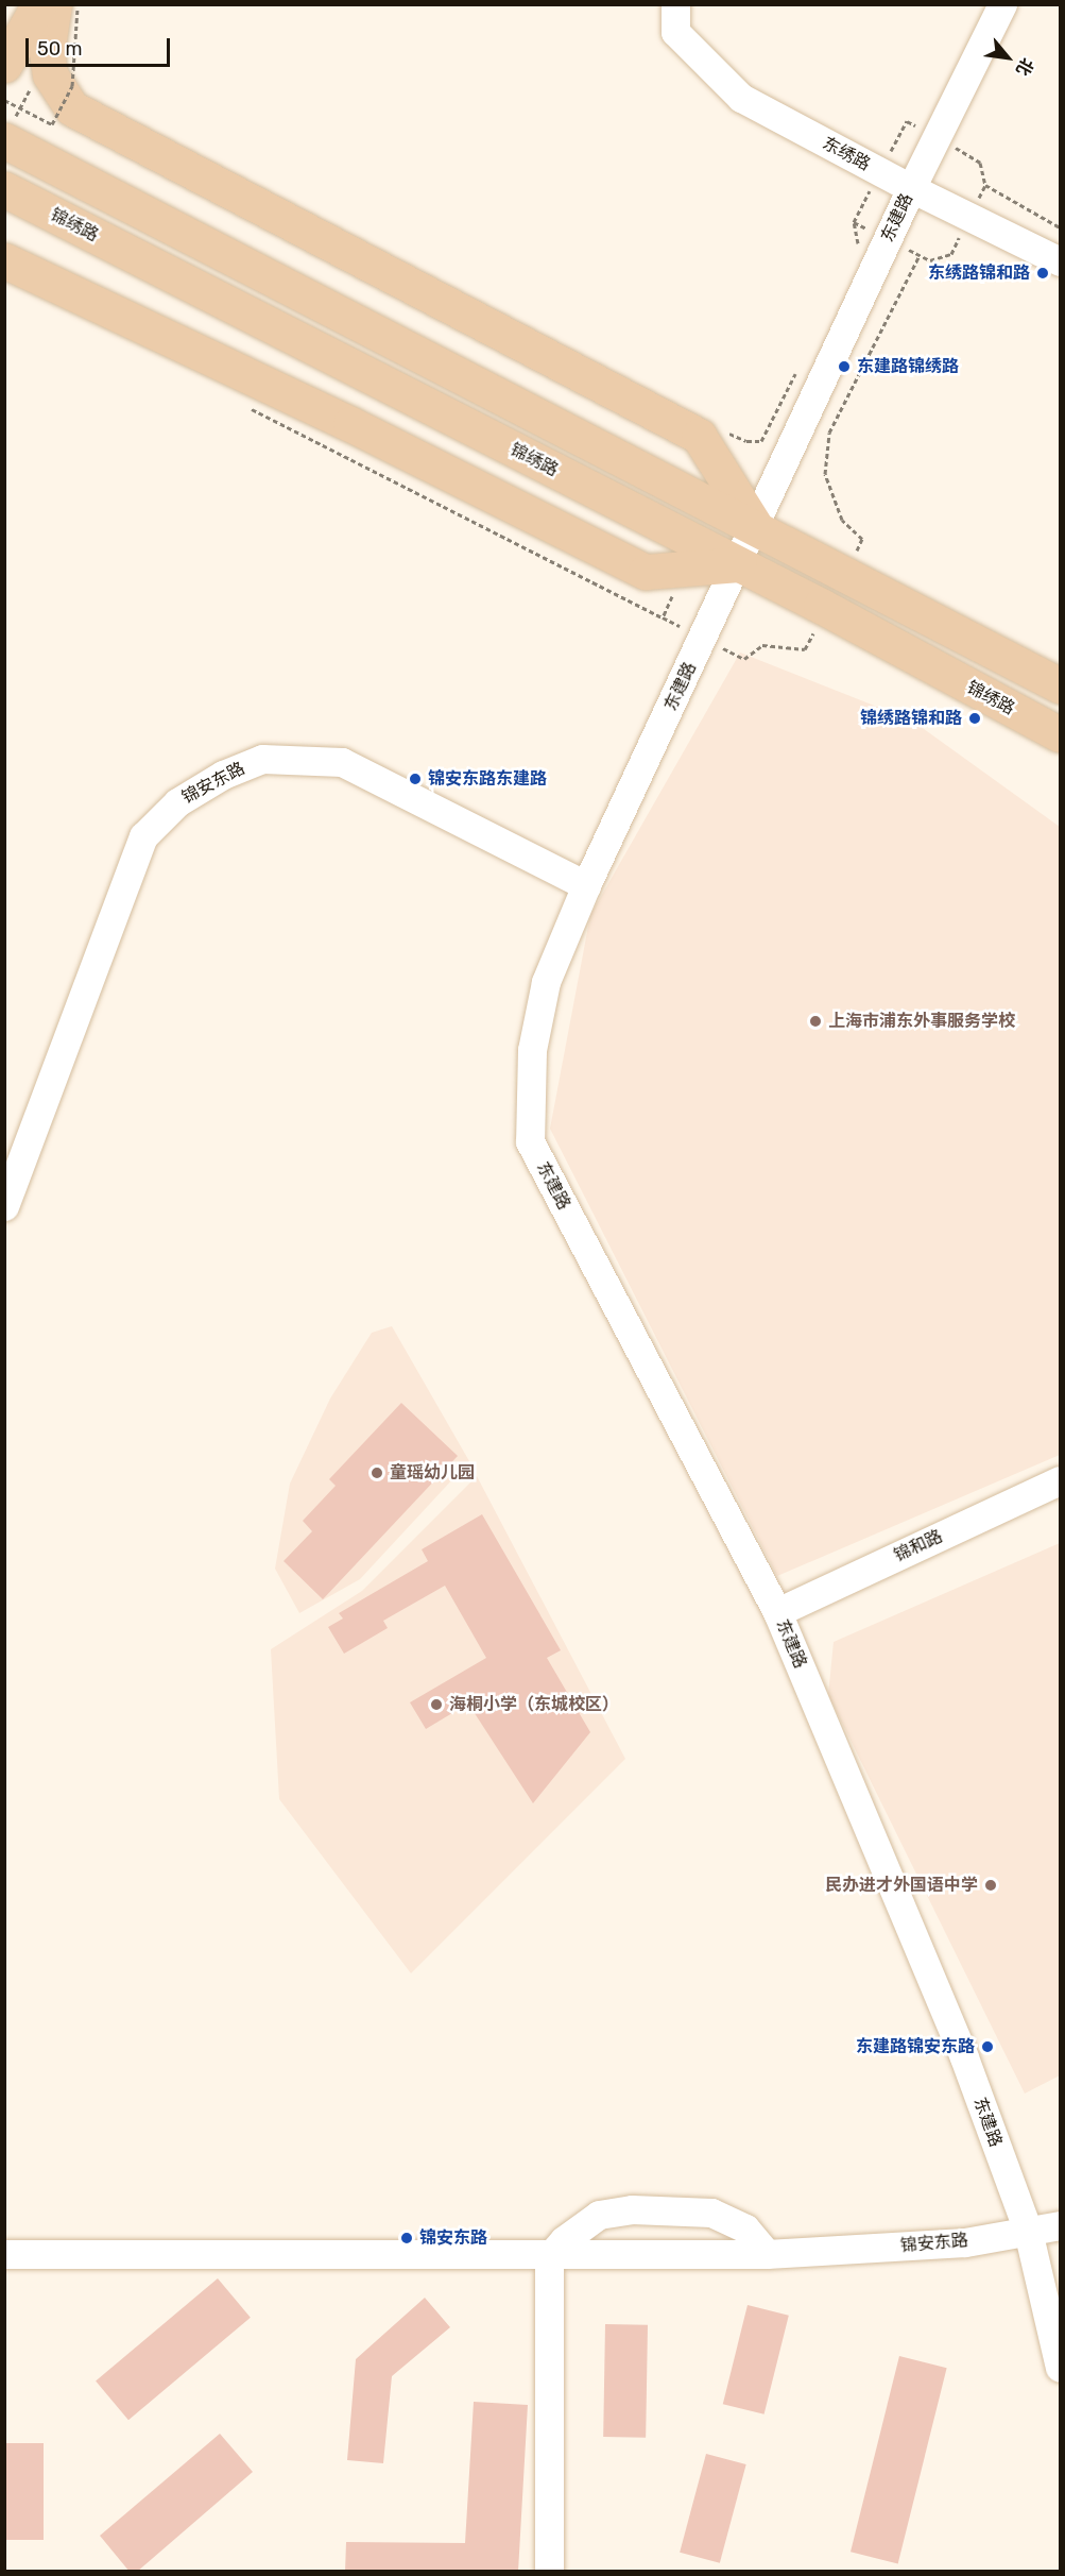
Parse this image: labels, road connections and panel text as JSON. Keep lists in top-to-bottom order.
{
  "streets": {
    "main road": ["锦绣路"],
    "street": [
      "东绣路",
      "东建路",
      "锦安东路",
      "锦和路"
    ]
  },
  "crossings": [
    ["东绣路", "东建路"],
    ["东建路", "锦绣路"],
    ["东建路", "锦安东路"],
    ["东建路", "锦和路"]
  ],
  "places": [
    "东绣路锦和路",
    "东建路锦绣路",
    "锦绣路锦和路",
    "锦安东路东建路",
    "上海市浦东外事服务学校",
    "童瑶幼儿园",
    "海桐小学（东城校区）",
    "民办进才外国语中学",
    "东建路锦安东路",
    "锦安东路"
  ],
  "scale_bar": "50 m",
  "north": "bottom right"
}
